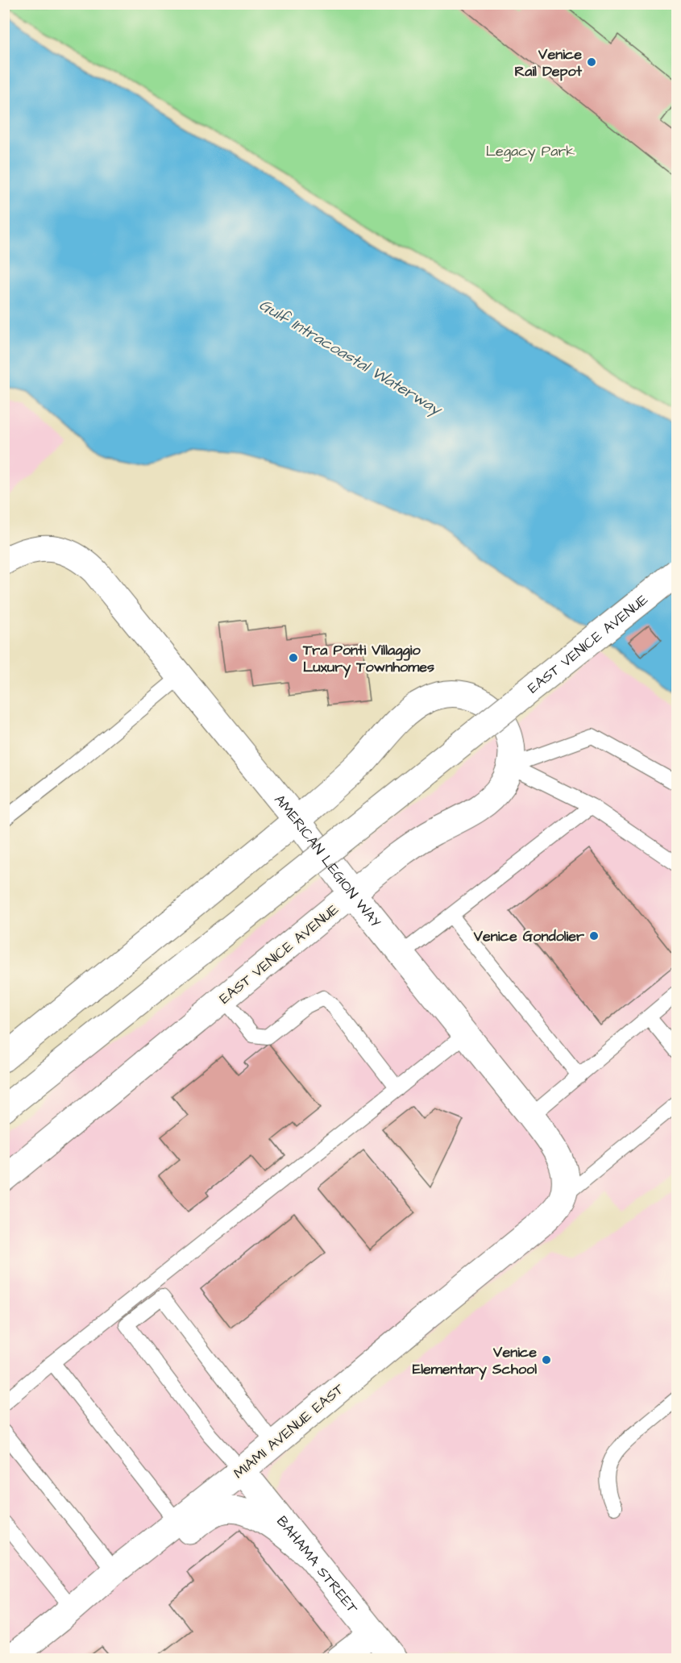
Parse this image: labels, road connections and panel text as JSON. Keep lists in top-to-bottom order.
{
  "streets": {
    "street": [
      "EAST VENICE AVENUE",
      "AMERICAN LEGION WAY",
      "MIAMI AVENUE EAST",
      "BAHAMA STREET"
    ]
  },
  "crossings": [
    ["EAST VENICE AVENUE", "AMERICAN LEGION WAY"],
    ["AMERICAN LEGION WAY", "MIAMI AVENUE EAST"],
    ["MIAMI AVENUE EAST", "BAHAMA STREET"]
  ],
  "water": ["Gulf Intracoastal Waterway"],
  "parks": ["Legacy Park"],
  "places": [
    "Venice Rail Depot",
    "Tra Ponti Villaggio Luxury Townhomes",
    "Venice Gondolier",
    "Venice Elementary School"
  ]
}
